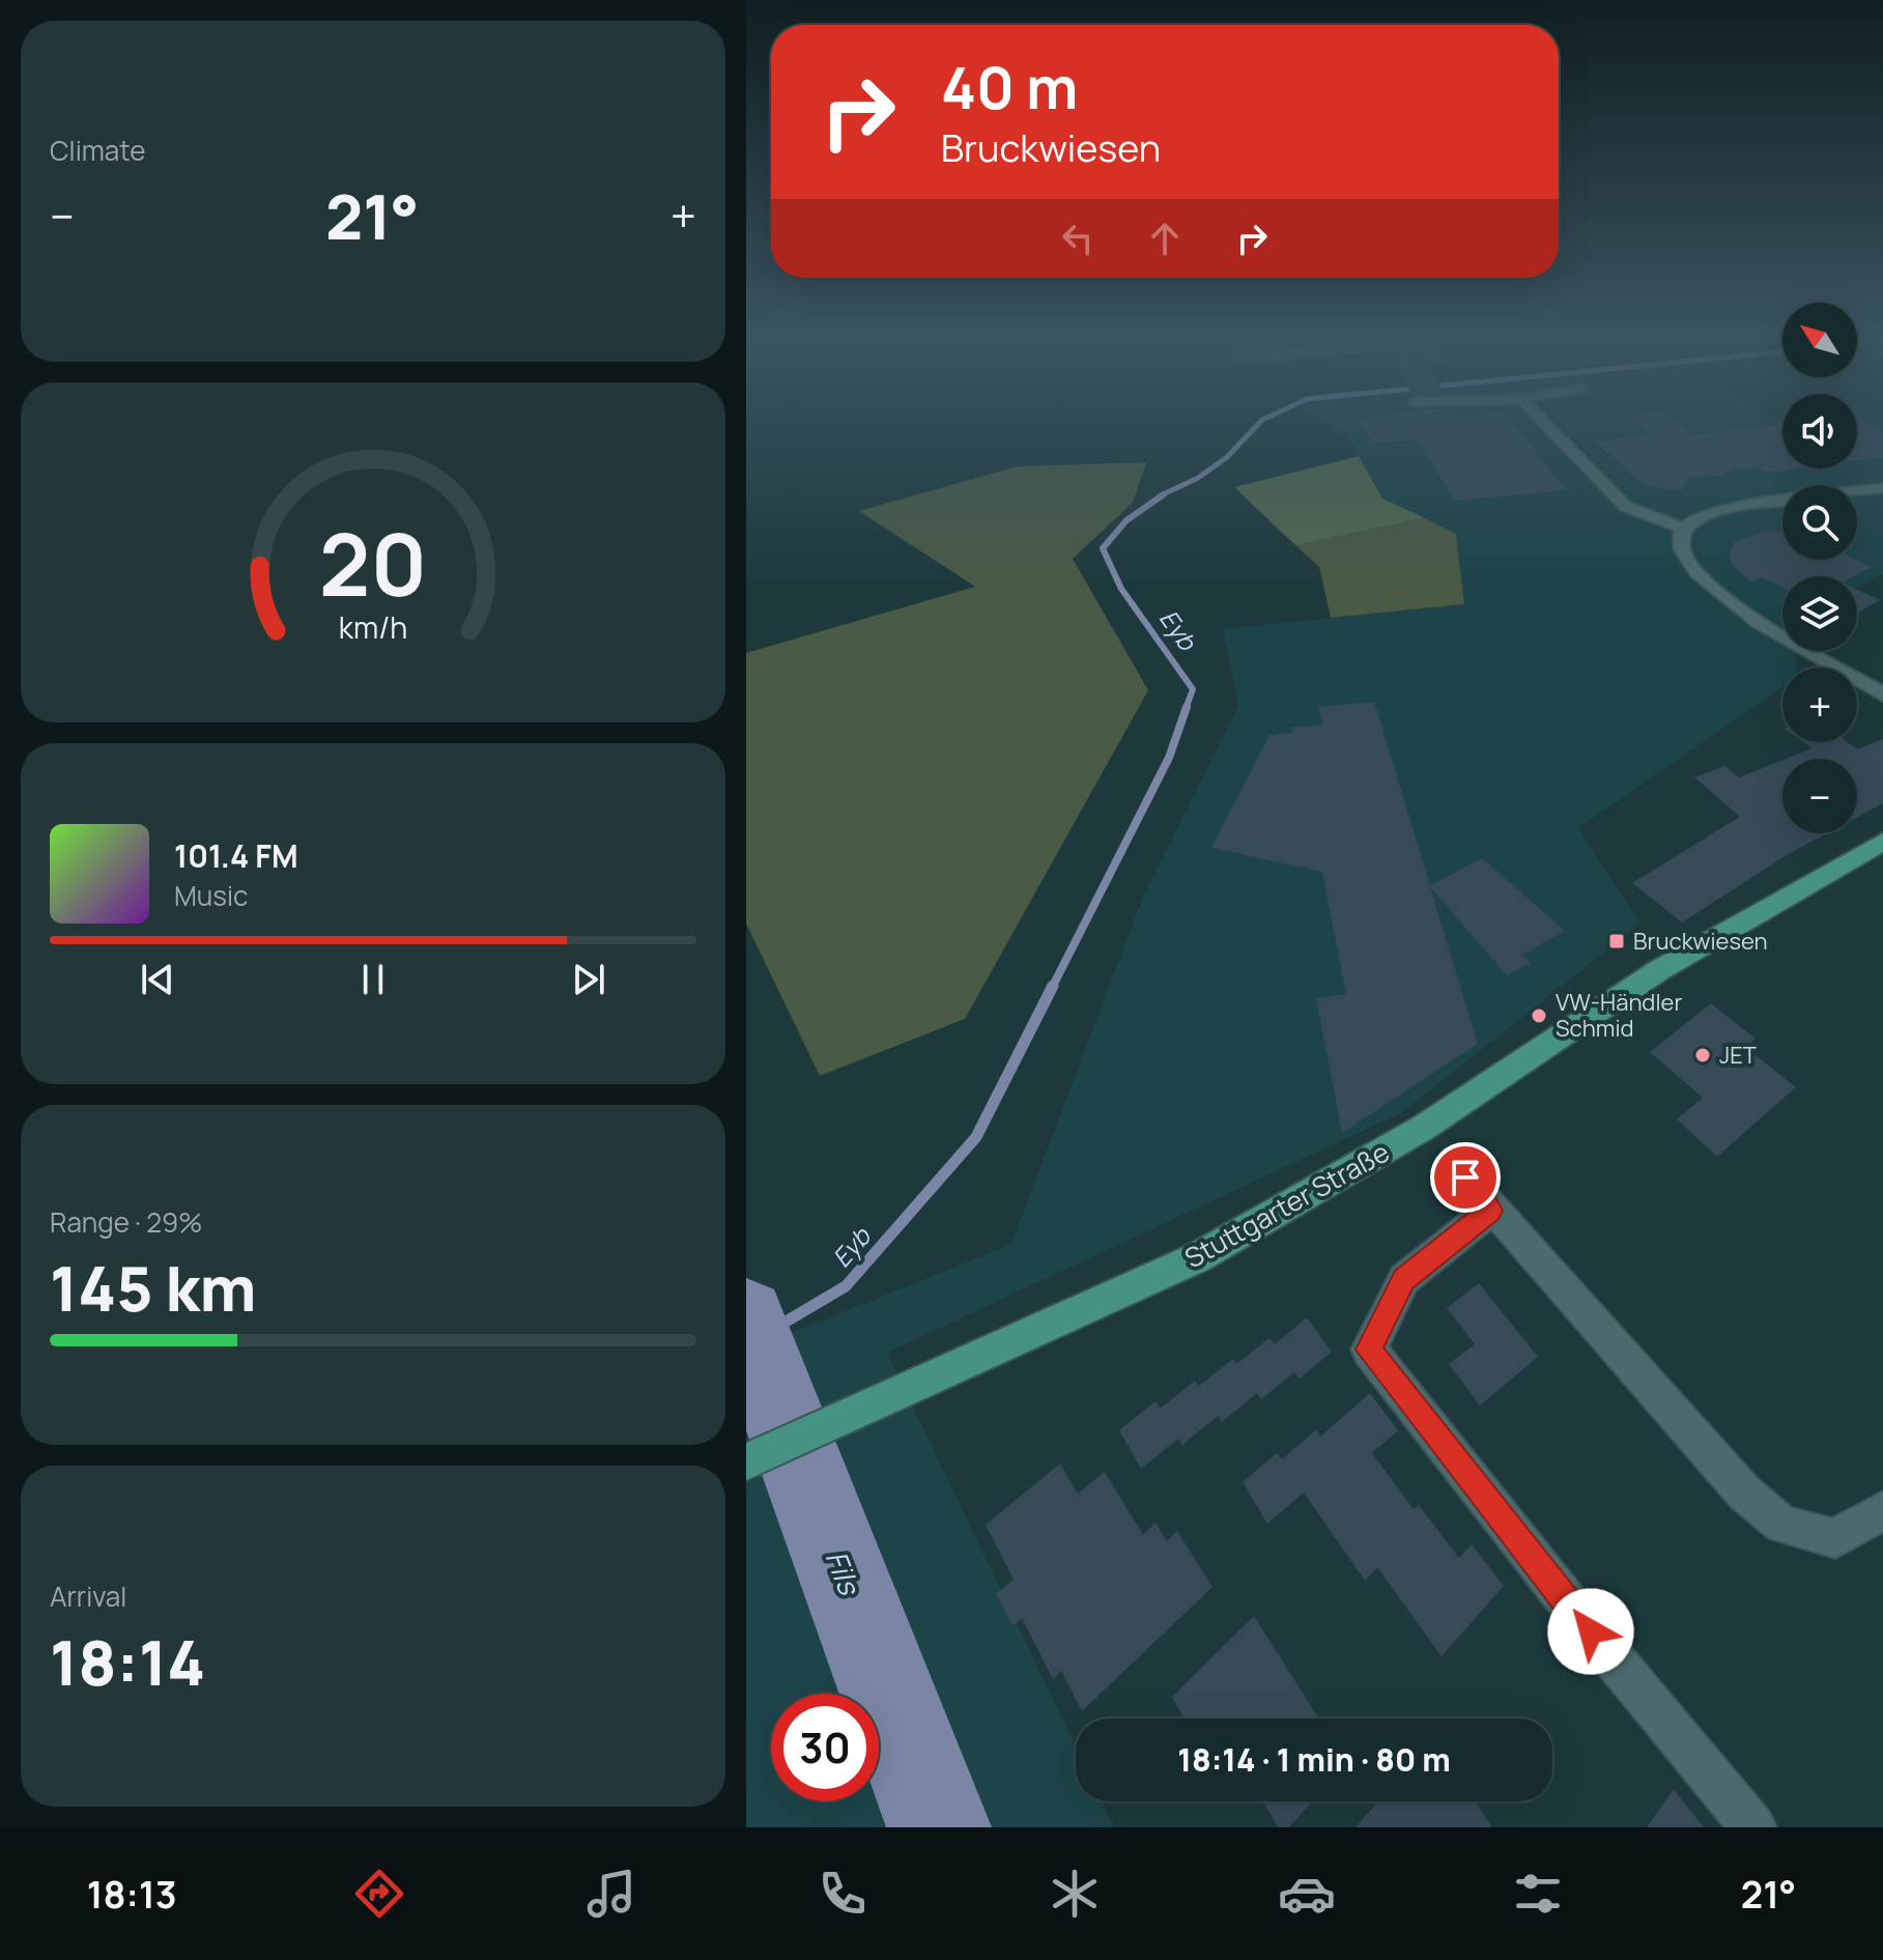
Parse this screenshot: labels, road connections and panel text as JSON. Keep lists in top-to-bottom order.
{
  "streets": {
    "main road": ["Stuttgarter Straße"]
  },
  "water": ["Eyb", "Fils"],
  "places": {
    "transit": ["Bruckwiesen"],
    "other": ["VW-Händler Schmid", "JET"]
  },
  "north": "top left",
  "page": {
    "tile": [
      "Climate",
      ["Range · 29%", "145 km"],
      ["Arrival", "18:14"]
    ],
    "turn": ["40 m", "Bruckwiesen"],
    "heat": ["−", "21°", "+"],
    "map_buttons": ["+", "−"],
    "song": ["101.4 FM", "Music"],
    "limit": "30",
    "trip": "18:14 · 1 min · 80 m",
    "tabs": ["18:13", "21°"],
    "gauge": ["20", "km/h"]
  }
}
